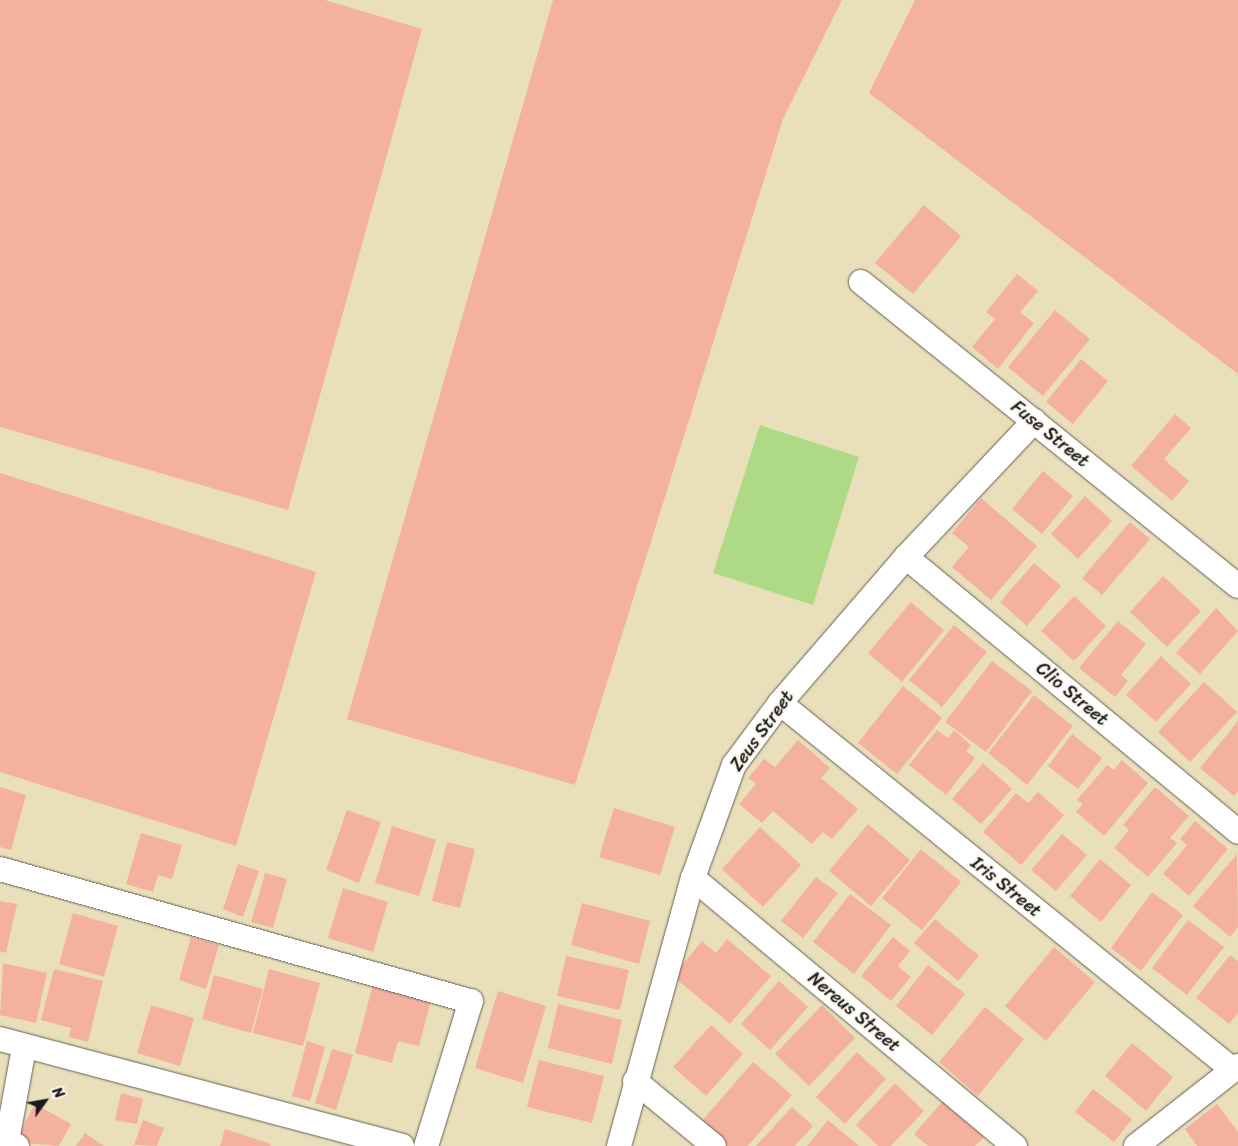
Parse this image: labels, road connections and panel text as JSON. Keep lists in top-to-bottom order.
{
  "streets": {
    "street": [
      "Fuse Street",
      "Clio Street",
      "Zeus Street",
      "Iris Street",
      "Nereus Street"
    ]
  },
  "crossings": [
    ["Fuse Street", "Zeus Street"],
    ["Clio Street", "Zeus Street"],
    ["Zeus Street", "Iris Street"],
    ["Zeus Street", "Nereus Street"]
  ],
  "north": "top right"
}
